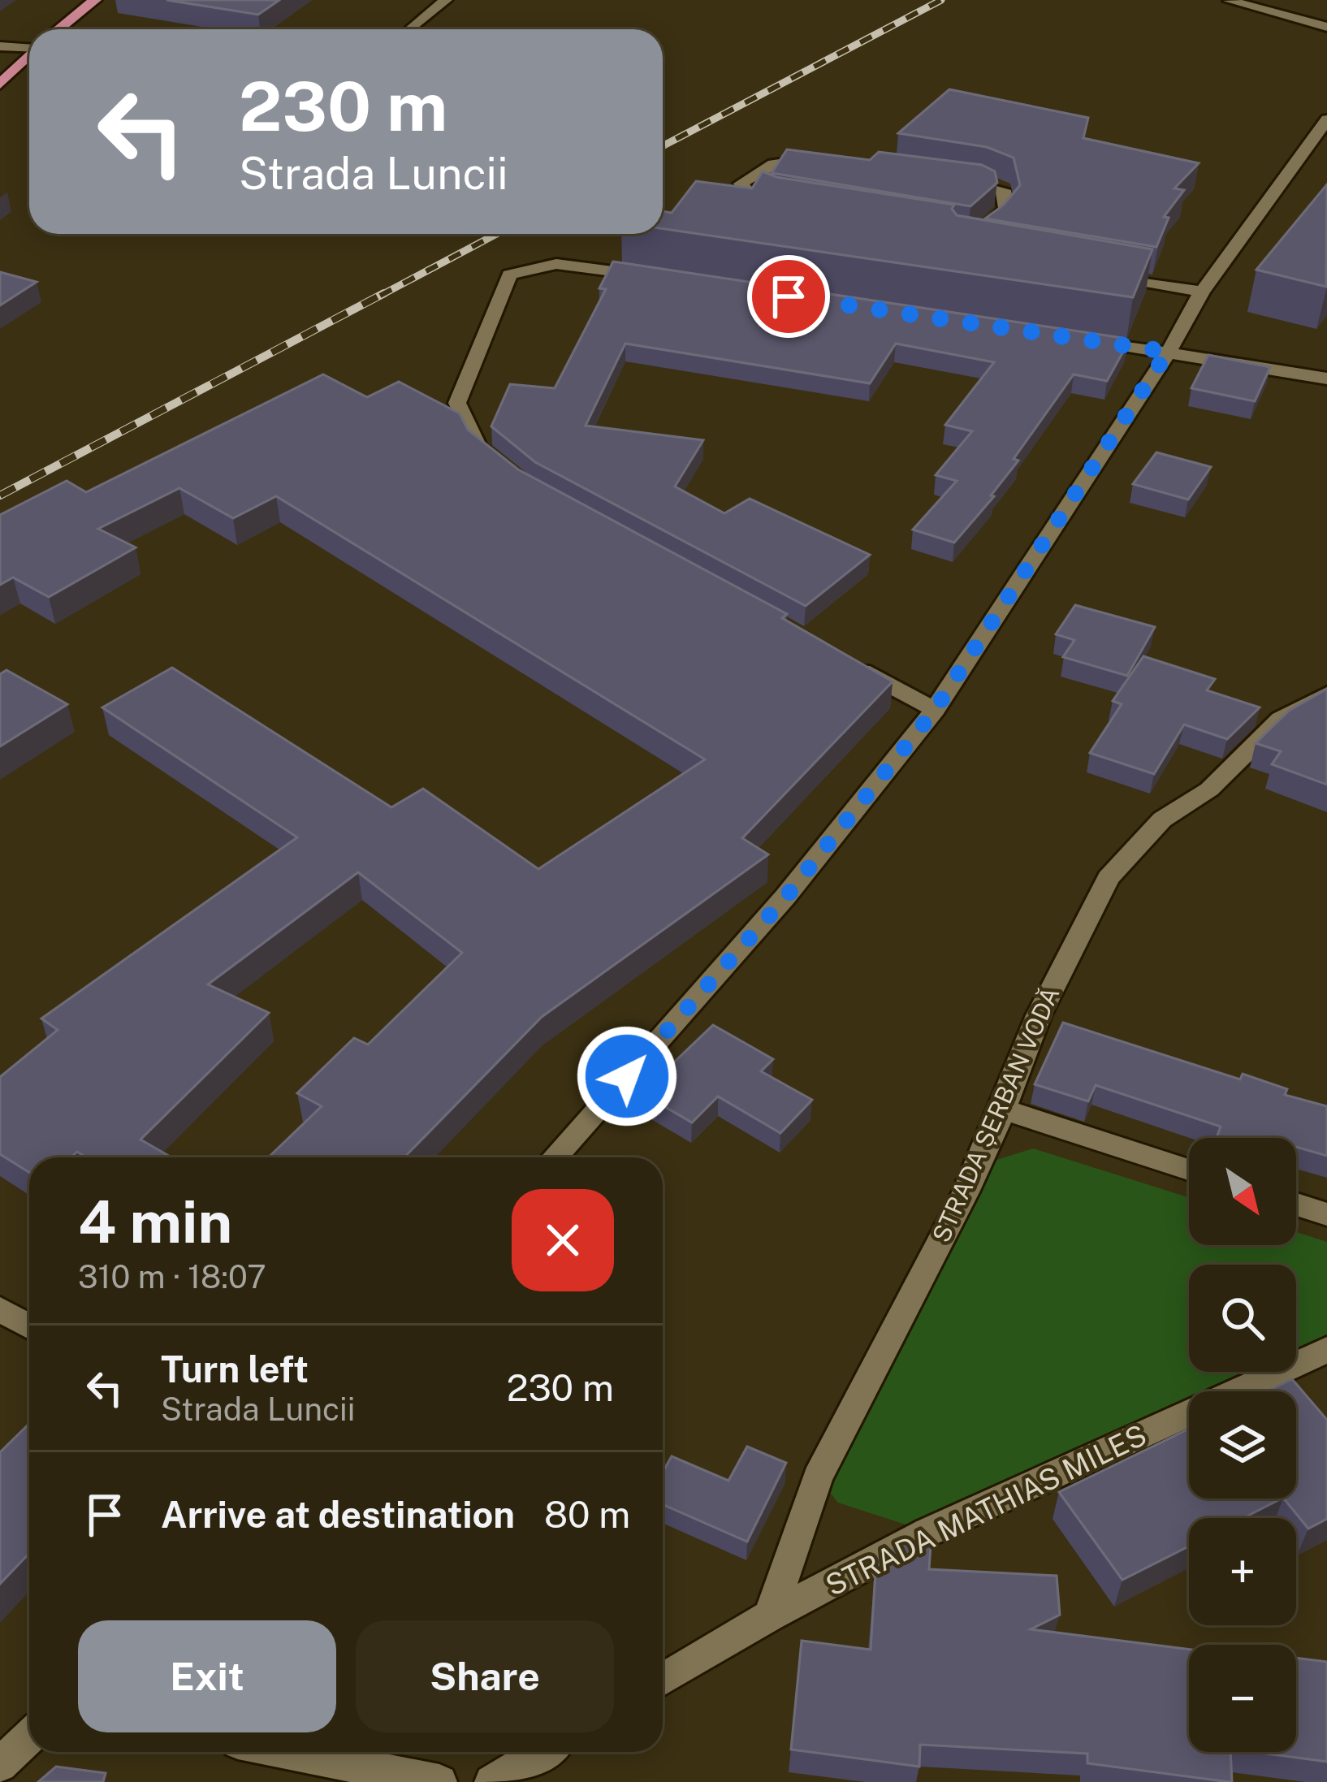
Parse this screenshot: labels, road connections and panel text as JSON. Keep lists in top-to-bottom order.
{
  "streets": {
    "street": ["STRADA ȘERBAN VODĂ", "STRADA MATHIAS MILES"]
  },
  "crossings": [
    ["STRADA ȘERBAN VODĂ", "STRADA MATHIAS MILES"]
  ],
  "north": "bottom right",
  "page": {
    "turn": ["230 m", "Strada Luncii"],
    "map_buttons": ["+", "−"],
    "heading": ["4 min", "310 m · 18:07"],
    "list": [
      {
        "name": "Turn left",
        "note": "Strada Luncii",
        "value": "230 m"
      },
      {
        "name": "Arrive at destination",
        "value": "80 m"
      }
    ],
    "buttons": ["Exit", "Share"]
  }
}
